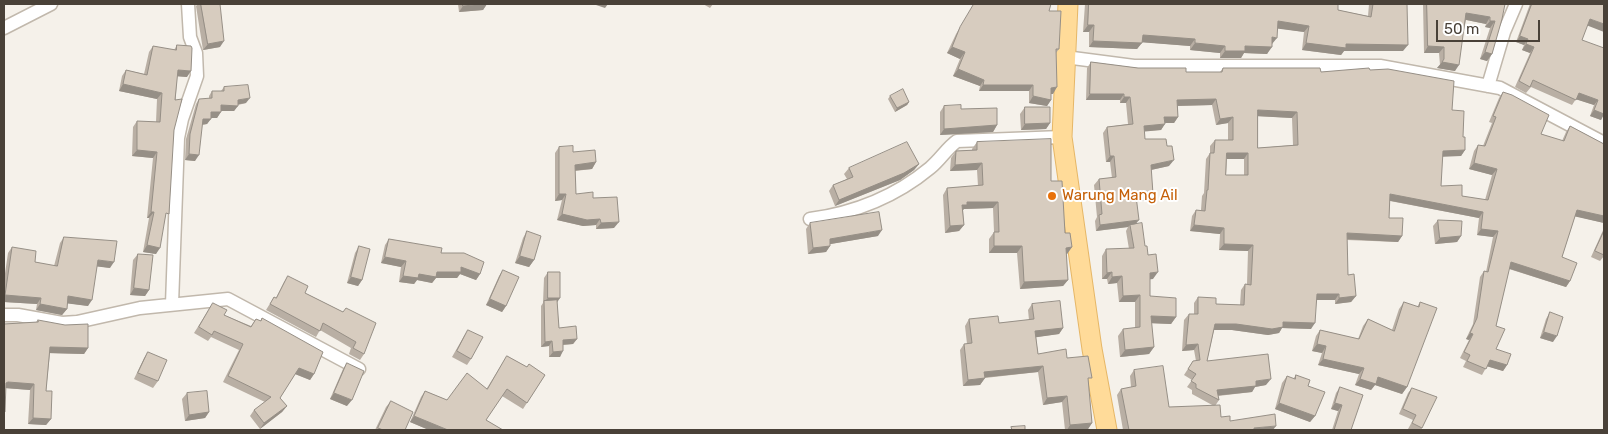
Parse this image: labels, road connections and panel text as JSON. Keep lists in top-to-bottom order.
{
  "places": ["Warung Mang Ail"],
  "scale_bar": "50 m"
}
